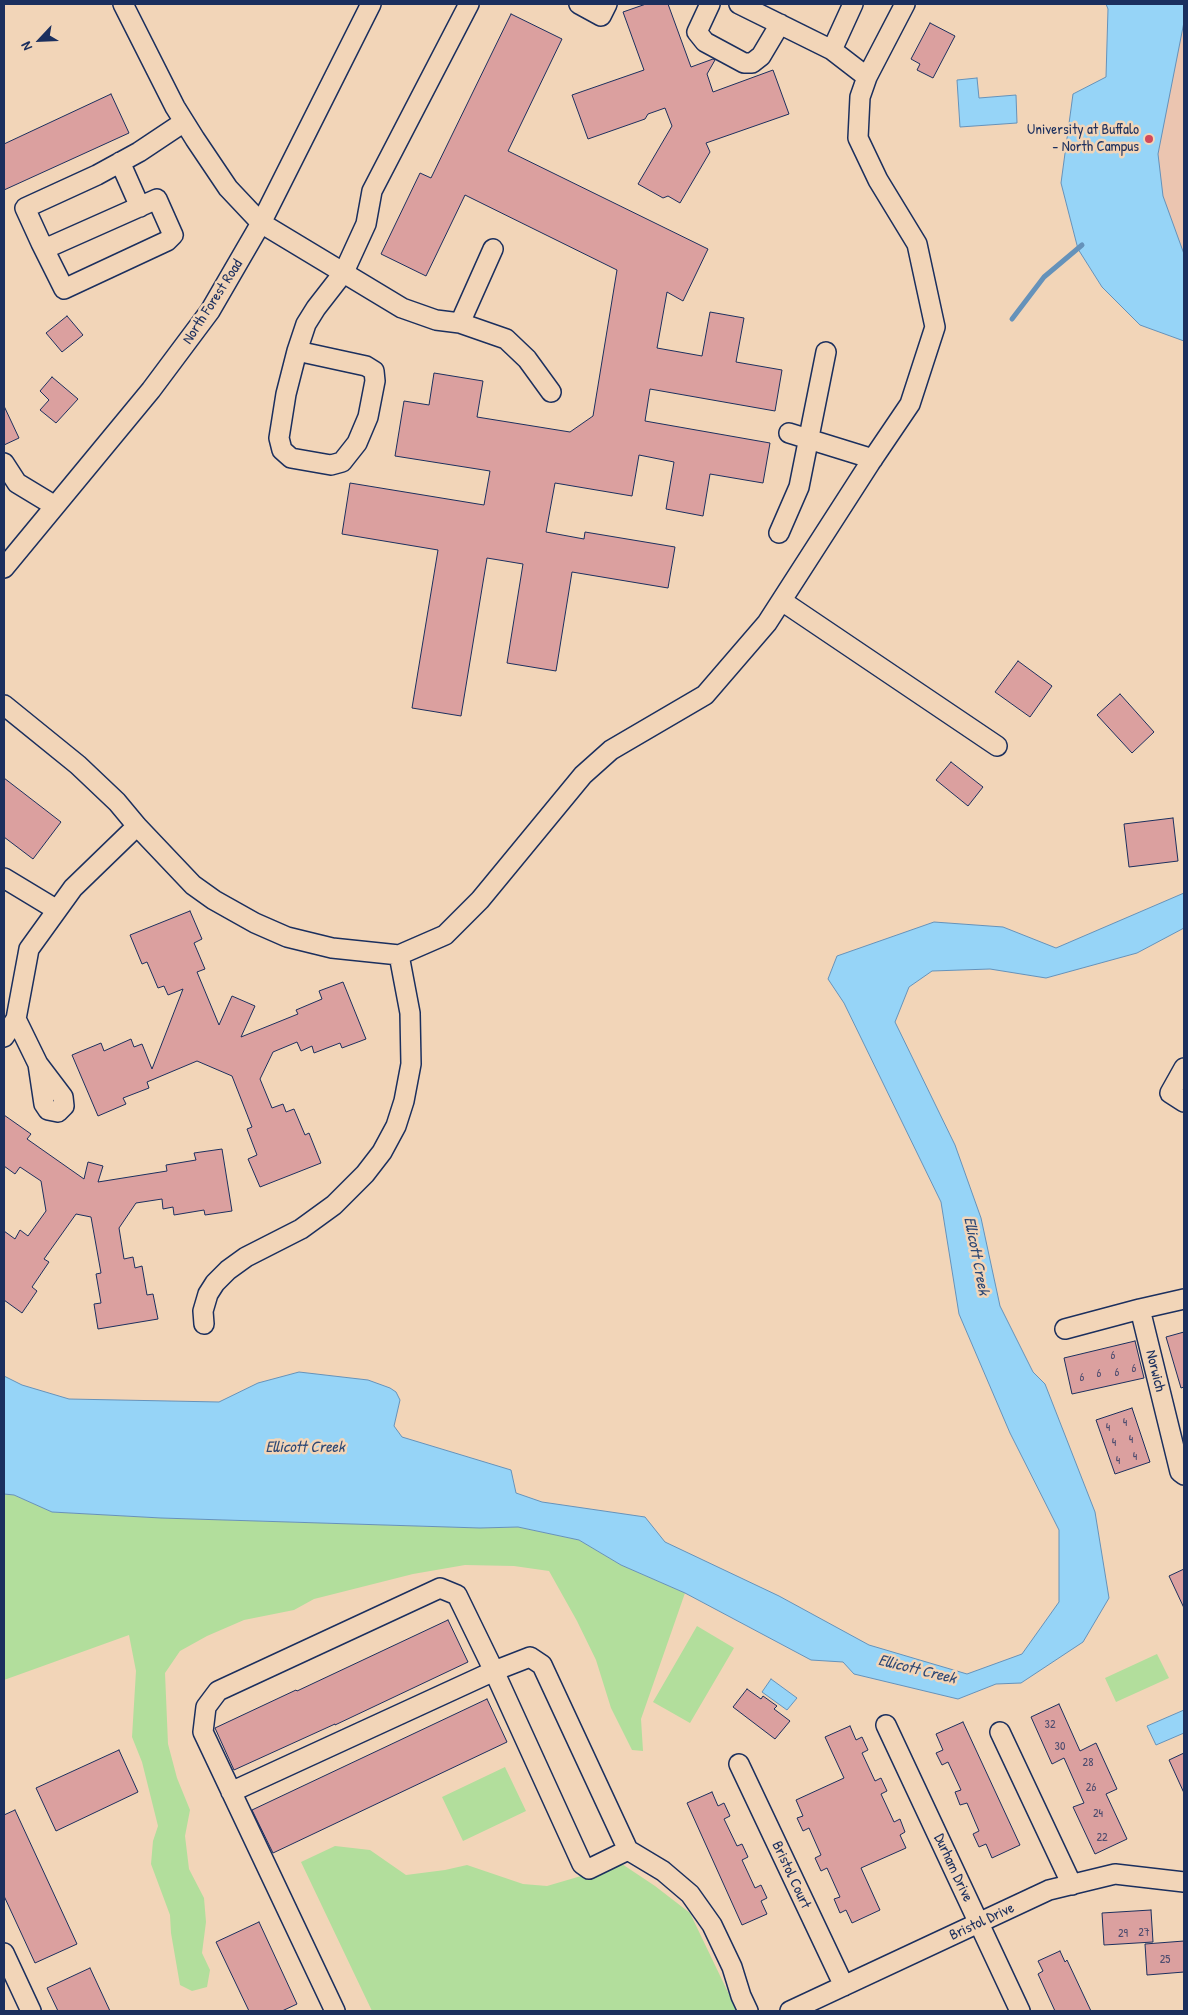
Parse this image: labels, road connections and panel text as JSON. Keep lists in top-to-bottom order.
{
  "streets": {
    "street": [
      "North Forest Road",
      "Norwich",
      "Durham Drive",
      "Bristol Court",
      "Bristol Drive"
    ]
  },
  "crossings": [
    ["Durham Drive", "Bristol Drive"],
    ["Bristol Court", "Bristol Drive"]
  ],
  "water": ["Ellicott Creek"],
  "places": ["University at Buffalo - North Campus"],
  "house_numbers": [
    "6",
    "6",
    "6",
    "6",
    "6",
    "4",
    "4",
    "4",
    "4",
    "4",
    "4",
    "32",
    "30",
    "28",
    "26",
    "24",
    "22",
    "27",
    "29",
    "25"
  ],
  "north": "bottom left"
}
